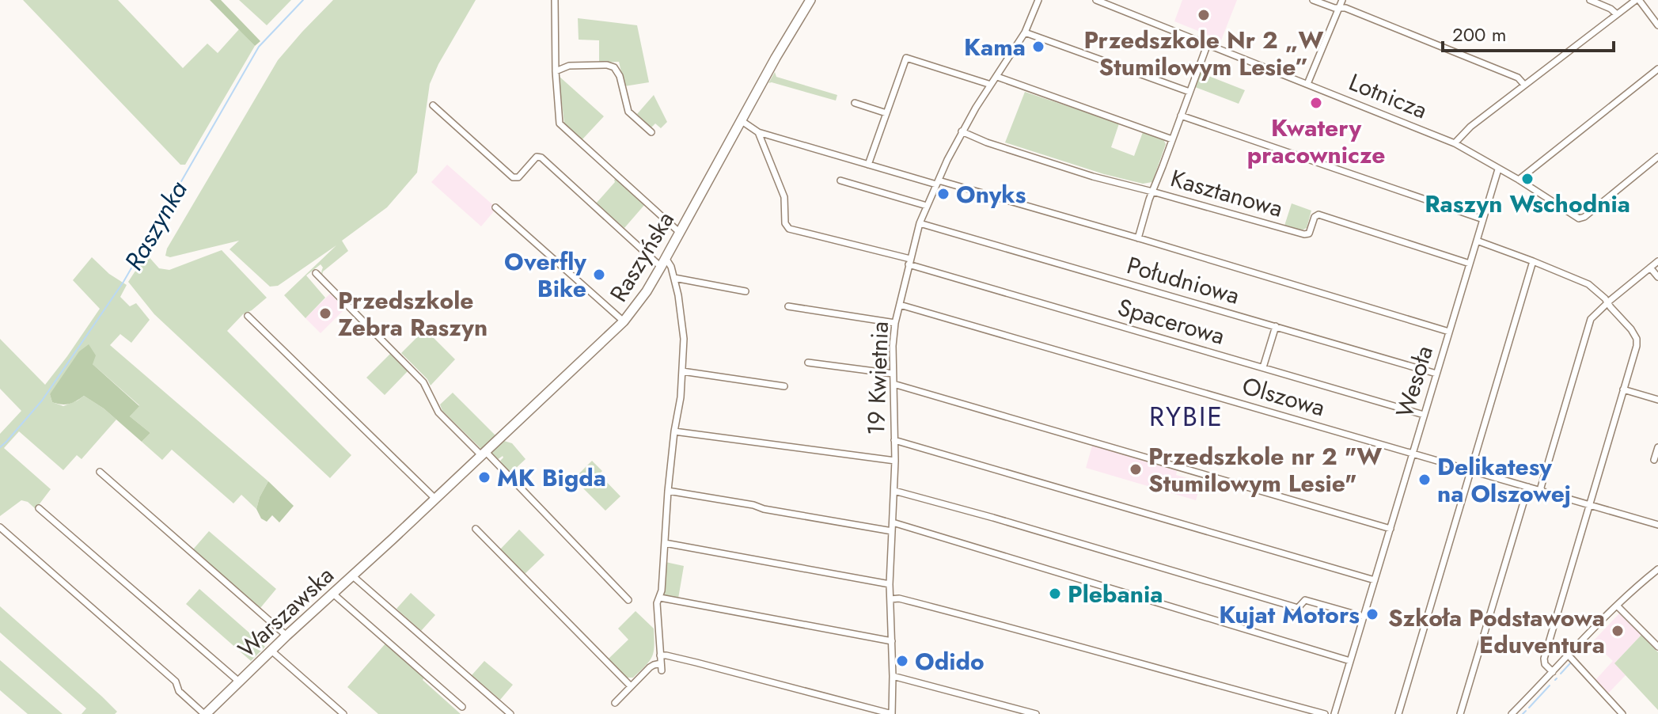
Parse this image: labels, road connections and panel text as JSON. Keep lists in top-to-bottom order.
{
  "streets": {
    "street": [
      "Lotnicza",
      "Kasztanowa",
      "Raszyńska",
      "Południowa",
      "Spacerowa",
      "19 Kwietnia",
      "Wesoła",
      "Olszowa",
      "Warszawska"
    ]
  },
  "crossings": [
    ["Lotnicza", "Wesoła"],
    ["Kasztanowa", "19 Kwietnia"],
    ["Kasztanowa", "Wesoła"],
    ["Raszyńska", "Warszawska"],
    ["Południowa", "19 Kwietnia"],
    ["Południowa", "Wesoła"],
    ["Spacerowa", "19 Kwietnia"],
    ["Spacerowa", "Wesoła"],
    ["19 Kwietnia", "Olszowa"],
    ["Wesoła", "Olszowa"]
  ],
  "districts": ["RYBIE"],
  "water": ["Raszynka"],
  "places": [
    "Przedszkole Nr 2 „W Stumilowym Lesie”",
    "Kama",
    "Kwatery pracownicze",
    "Raszyn Wschodnia",
    "Onyks",
    "Overfly Bike",
    "Przedszkole Zebra Raszyn",
    "Przedszkole nr 2 \"W Stumilowym Lesie\"",
    "MK Bigda",
    "Delikatesy na Olszowej",
    "Plebania",
    "Kujat Motors",
    "Szkoła Podstawowa Eduventura",
    "Odido"
  ],
  "scale_bar": "200 m"
}
